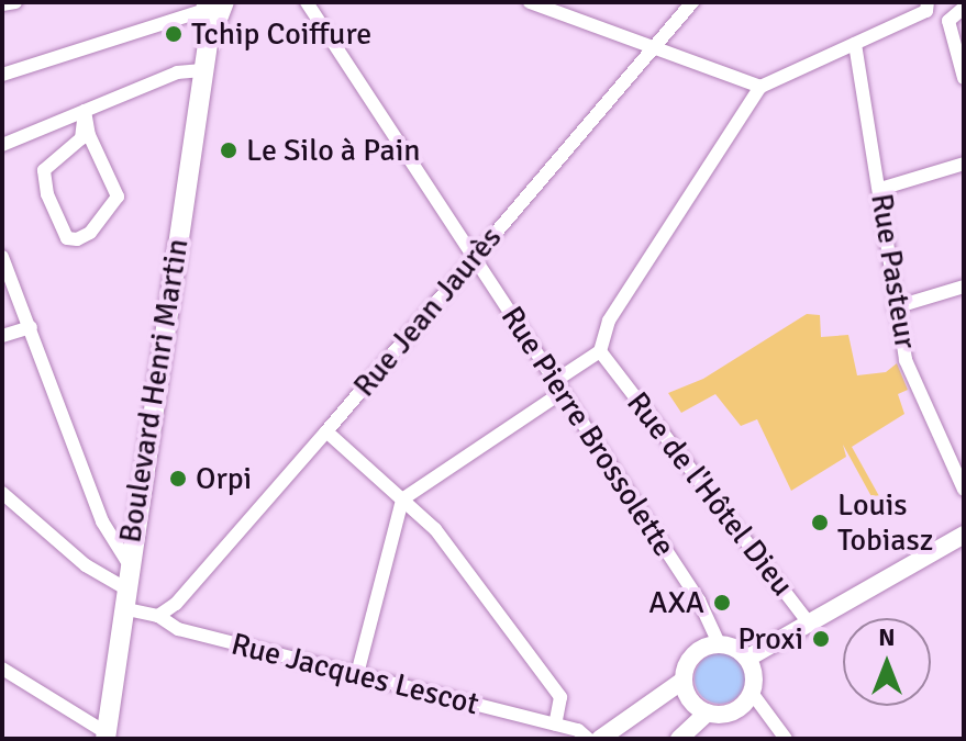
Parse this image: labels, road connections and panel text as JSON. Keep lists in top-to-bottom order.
{
  "streets": {
    "main road": ["Boulevard Henri Martin"],
    "street": [
      "Rue Pasteur",
      "Rue Jean Jaurès",
      "Rue Pierre Brossolette",
      "Rue de l'Hôtel Dieu",
      "Rue Jacques Lescot"
    ]
  },
  "crossings": [
    ["Rue Jean Jaurès", "Rue Pierre Brossolette"],
    ["Rue Jean Jaurès", "Rue Jacques Lescot"],
    ["Boulevard Henri Martin", "Rue Jacques Lescot"]
  ],
  "places": [
    "Tchip Coiffure",
    "Le Silo à Pain",
    "Orpi",
    "Louis Tobiasz",
    "AXA",
    "Proxi"
  ],
  "north": "top"
}
